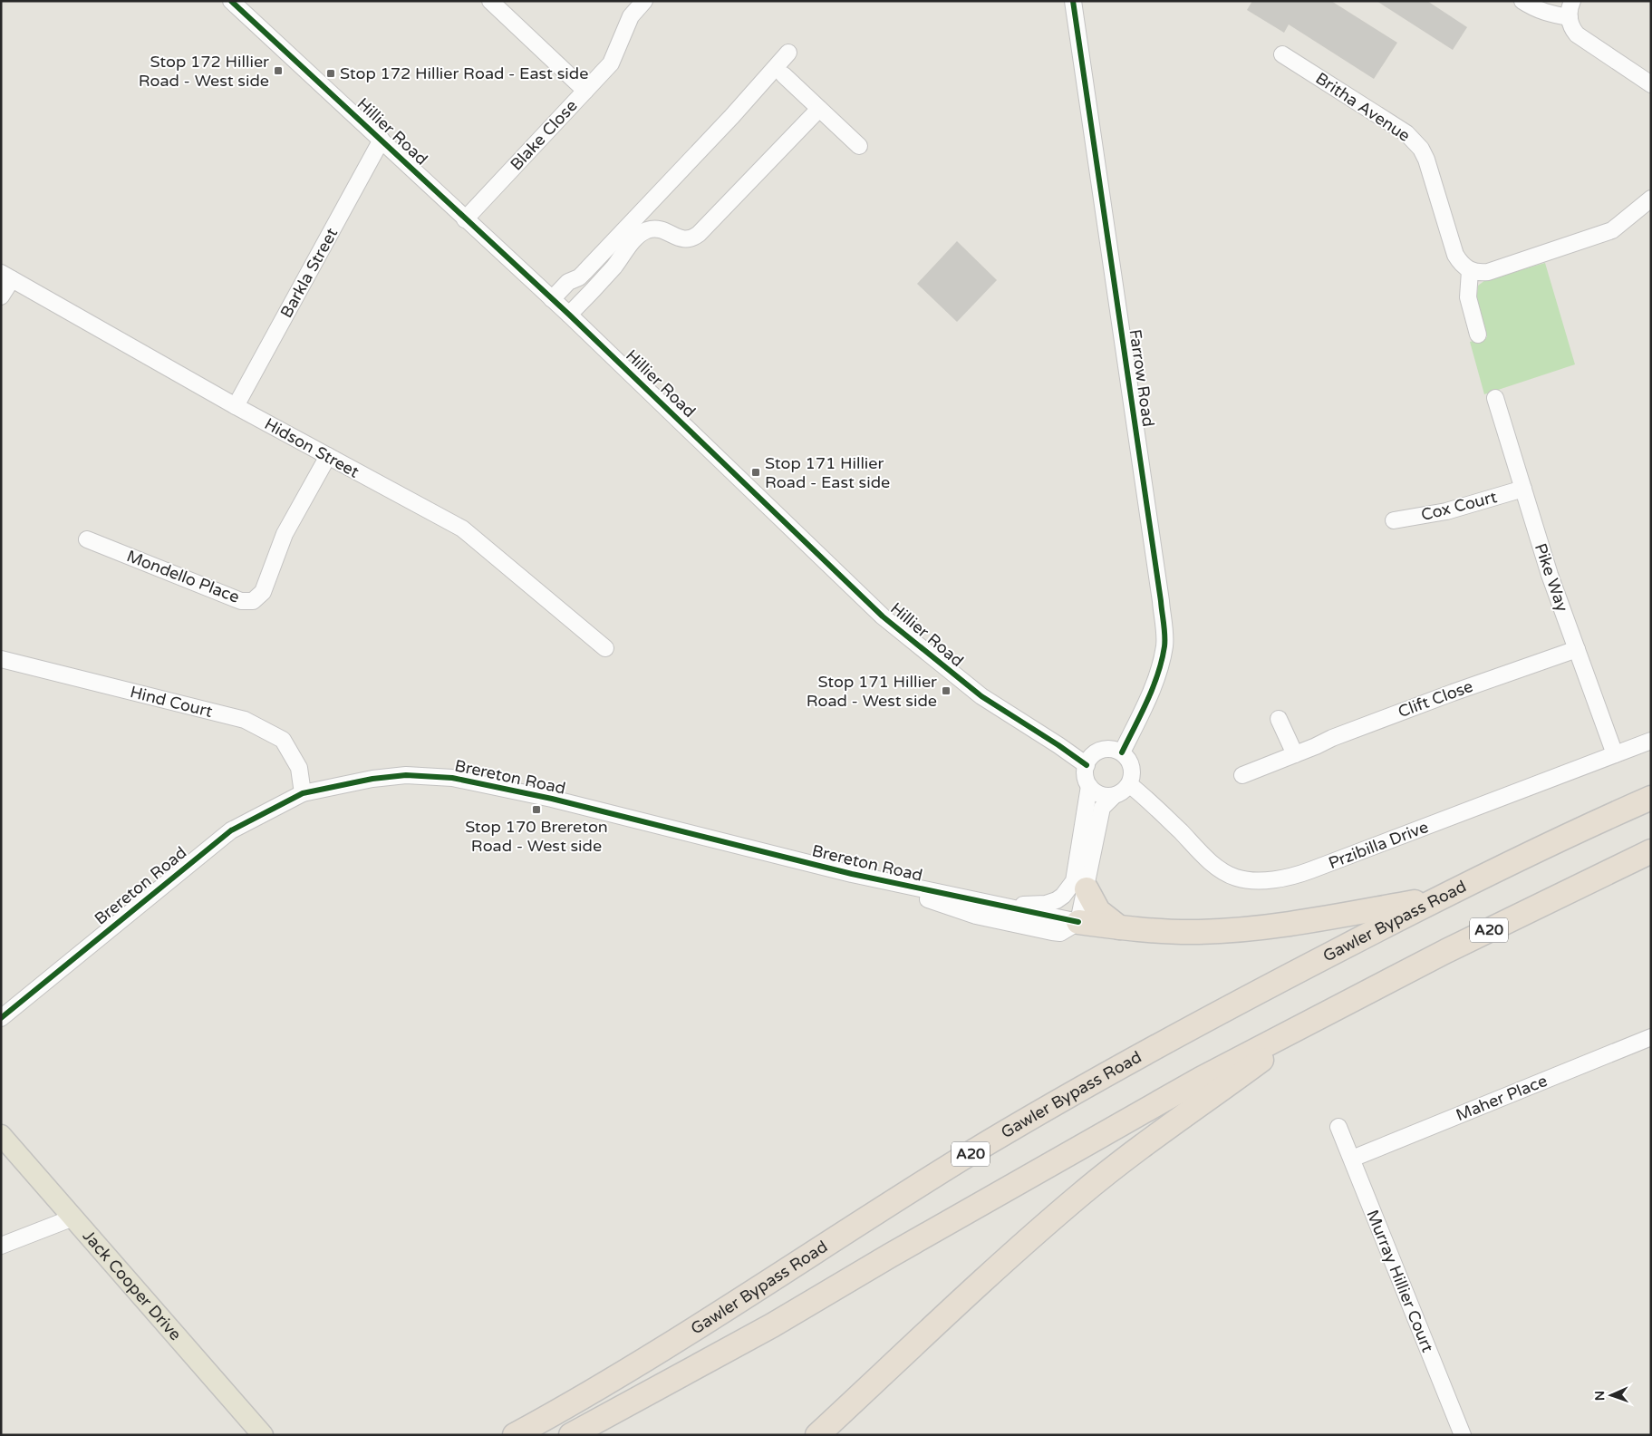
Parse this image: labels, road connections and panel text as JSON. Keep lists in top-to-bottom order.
{
  "streets": {
    "highway": ["Gawler Bypass Road", "A20"],
    "main road": ["Jack Cooper Drive"],
    "street": [
      "Britha Avenue",
      "Hillier Road",
      "Blake Close",
      "Barkla Street",
      "Farrow Road",
      "Hidson Street",
      "Cox Court",
      "Mondello Place",
      "Pike Way",
      "Clift Close",
      "Hind Court",
      "Brereton Road",
      "Przibilla Drive",
      "Maher Place",
      "Murray Hillier Court"
    ]
  },
  "crossings": [
    ["Hillier Road", "Blake Close"],
    ["Hillier Road", "Barkla Street"],
    ["Hillier Road", "Farrow Road"],
    ["Hillier Road", "Brereton Road"],
    ["Hillier Road", "Przibilla Drive"],
    ["Barkla Street", "Hidson Street"],
    ["Farrow Road", "Brereton Road"],
    ["Farrow Road", "Przibilla Drive"],
    ["Hidson Street", "Mondello Place"],
    ["Cox Court", "Pike Way"],
    ["Pike Way", "Clift Close"],
    ["Pike Way", "Przibilla Drive"],
    ["Hind Court", "Brereton Road"],
    ["Brereton Road", "Przibilla Drive"],
    ["Maher Place", "Murray Hillier Court"]
  ],
  "places": {
    "transit": [
      "Stop 172 Hillier Road - West side",
      "Stop 172 Hillier Road - East side",
      "Stop 171 Hillier Road - East side",
      "Stop 171 Hillier Road - West side",
      "Stop 170 Brereton Road - West side"
    ]
  },
  "north": "left"
}
